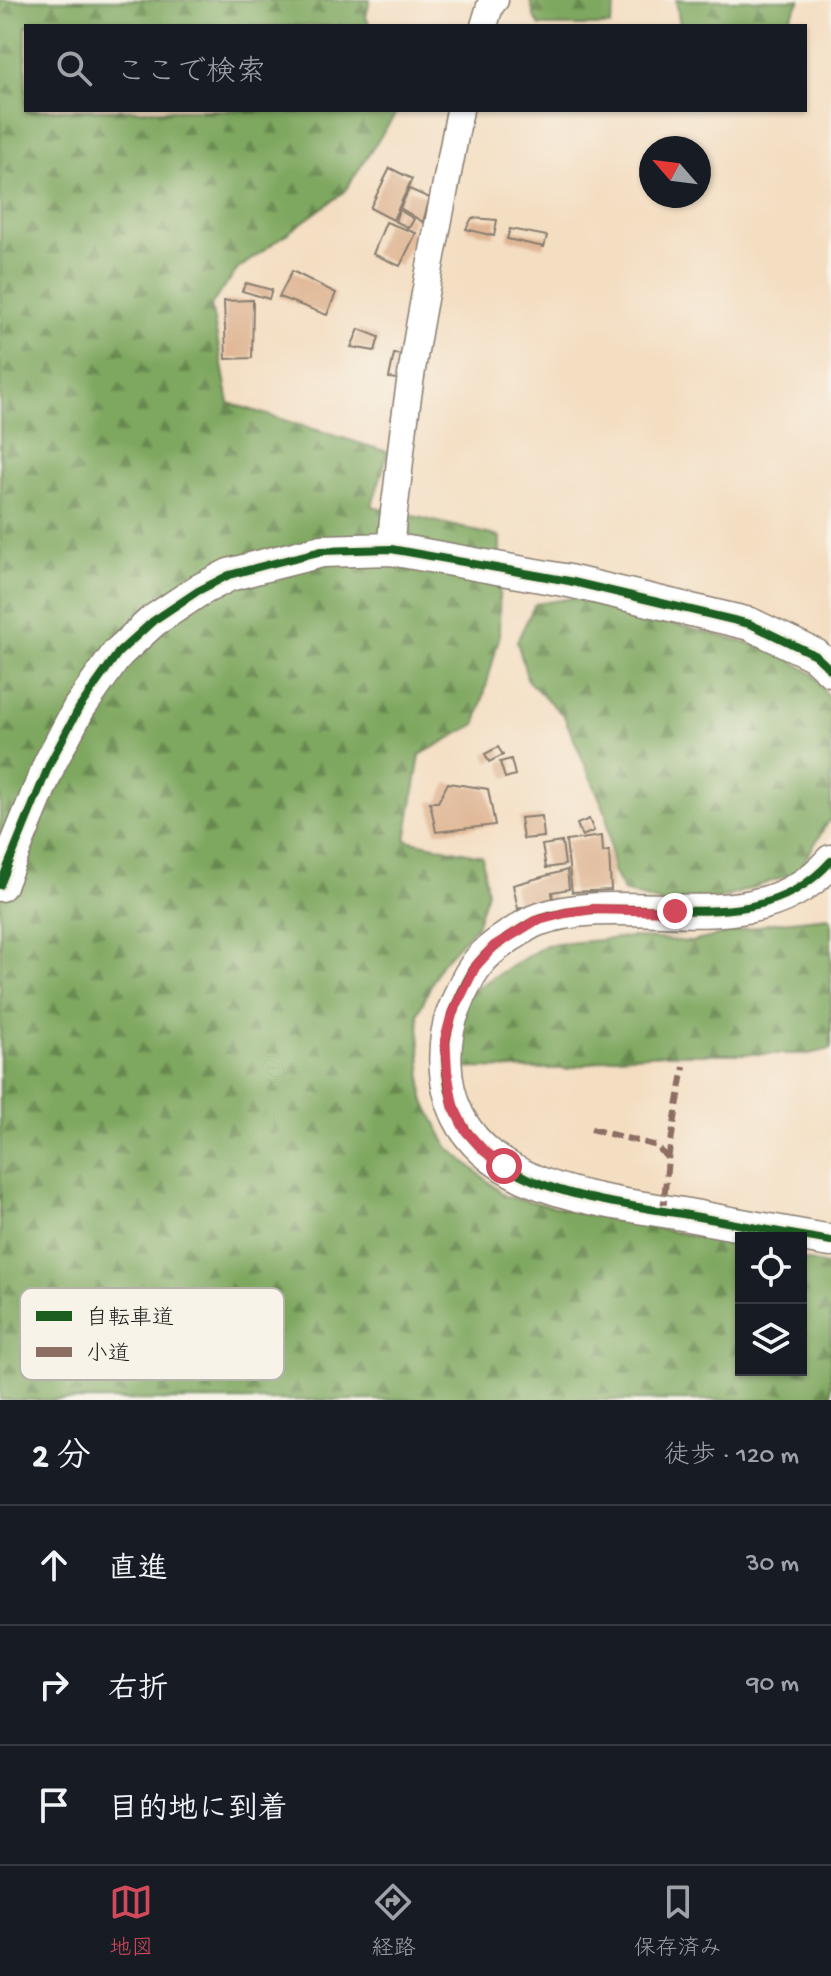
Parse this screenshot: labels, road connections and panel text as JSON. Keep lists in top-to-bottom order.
{
  "legend": ["自転車道", "小道"],
  "north": "top left",
  "page": {
    "search": "ここで検索",
    "heading": ["2 分", "徒歩 · 120 m"],
    "list": [
      ["直進", "30 m"],
      ["右折", "90 m"],
      "目的地に到着"
    ],
    "nav": ["地図", "経路", "保存済み"]
  }
}
